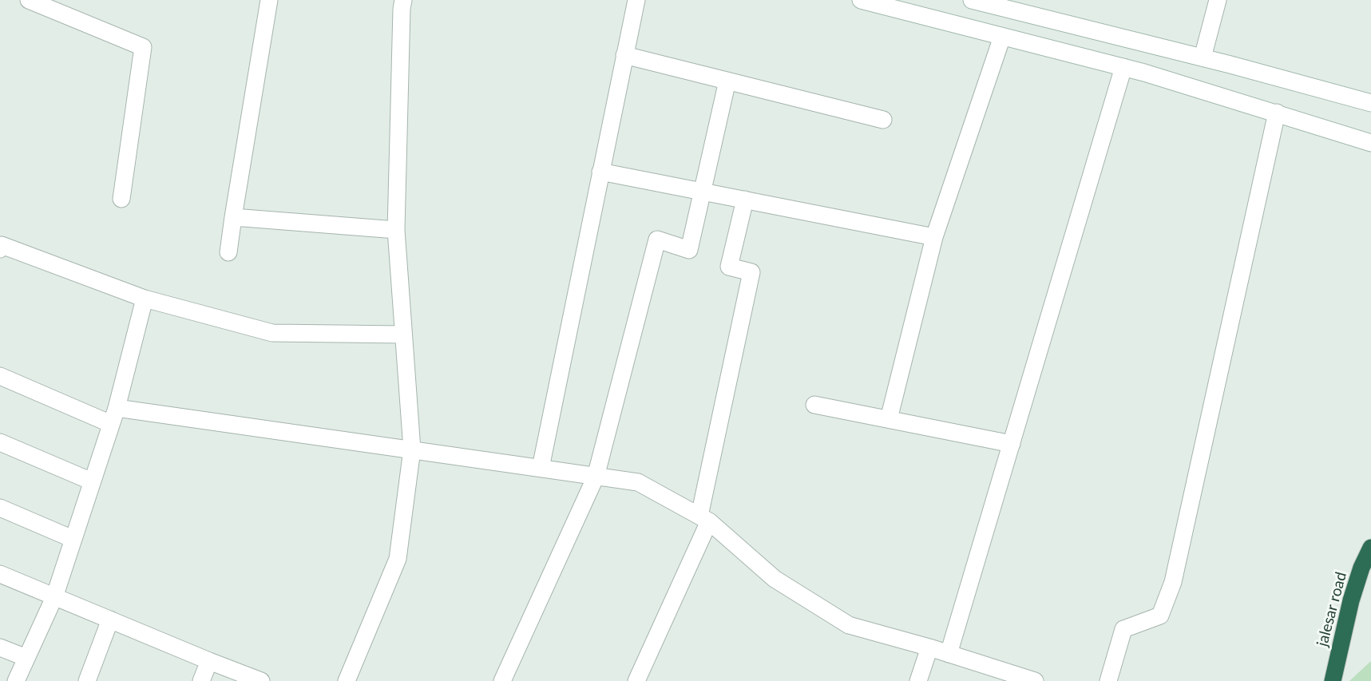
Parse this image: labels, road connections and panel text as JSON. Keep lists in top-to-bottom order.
{
  "streets": {
    "highway": ["jalesar road"]
  }
}
